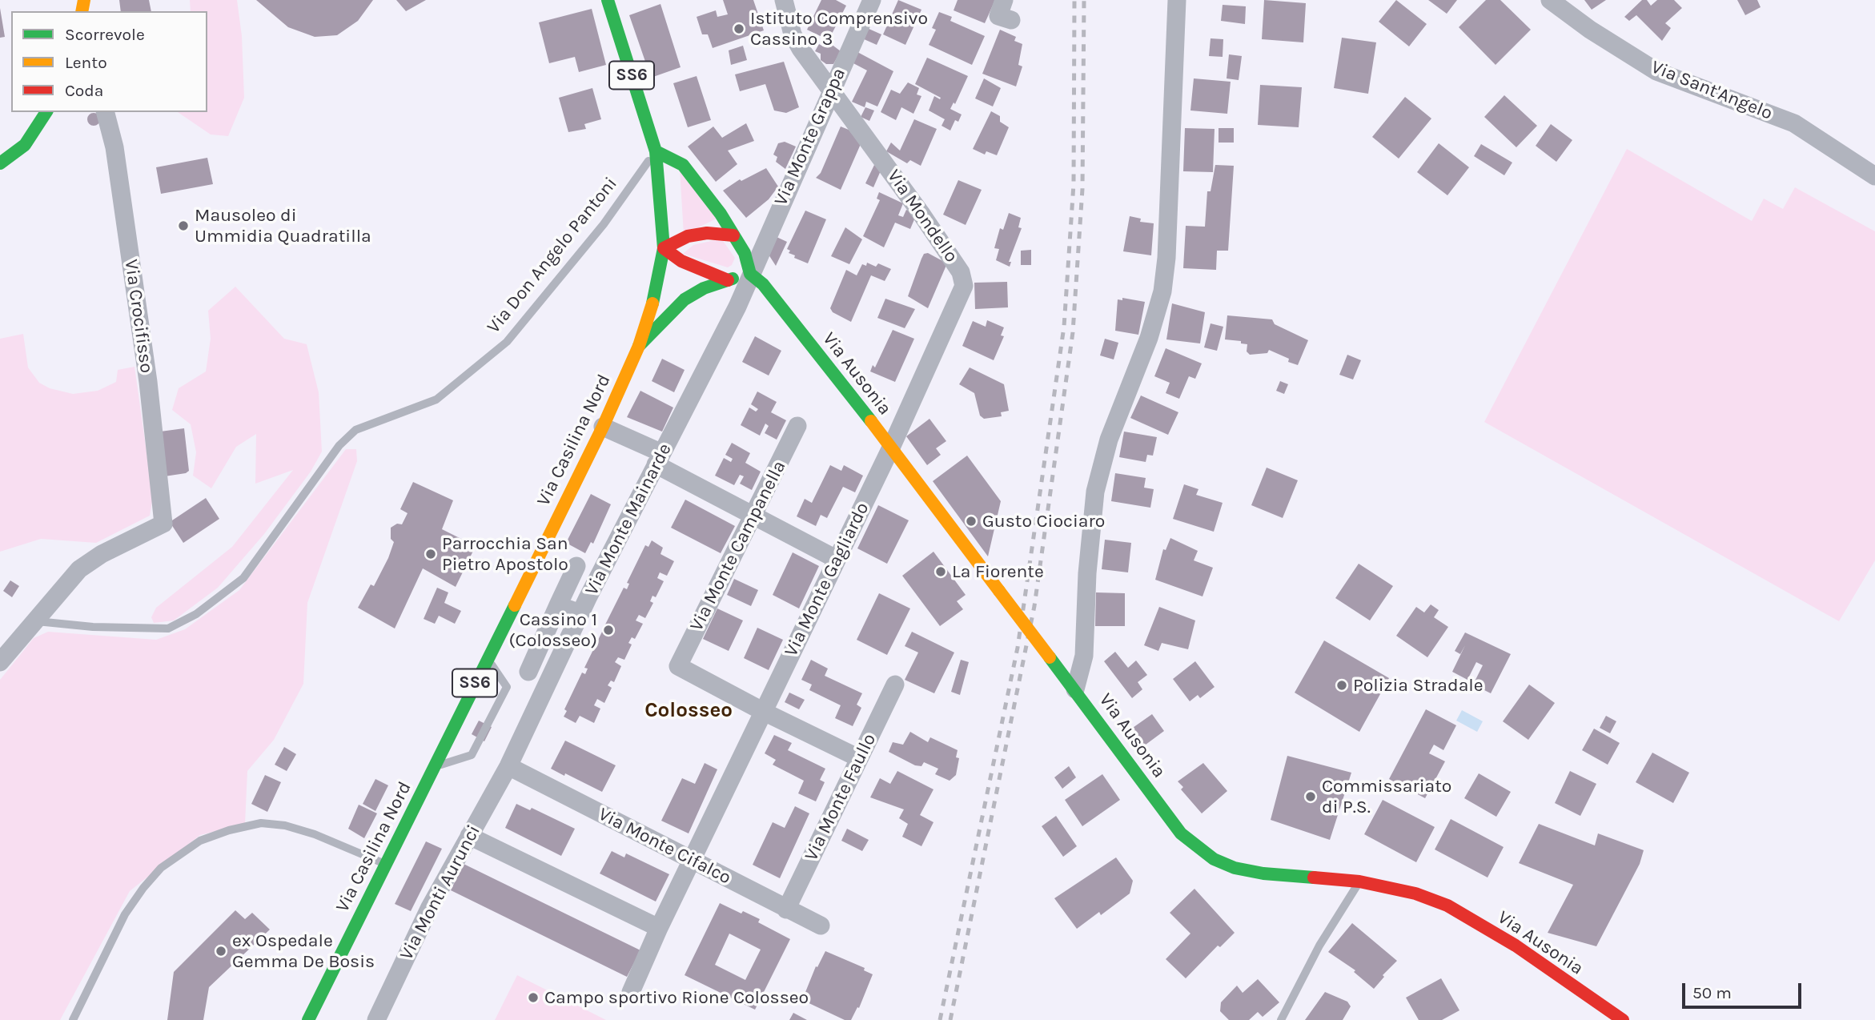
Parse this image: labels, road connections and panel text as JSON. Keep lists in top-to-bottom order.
{
  "streets": {
    "street": [
      "SS6",
      "Via Sant'Angelo",
      "Via Monte Grappa",
      "Via Mondello",
      "Via Crocifisso",
      "Via Ausonia",
      "Via Casilina Nord",
      "Via Monte Mainarde",
      "Via Monte Campanella",
      "Via Monte Gagliardo",
      "Via Monte Faullo",
      "Via Monte Cifalco",
      "Via Monti Aurunci"
    ],
    "lane": ["Via Don Angelo Pantoni"]
  },
  "crossings": [
    ["Via Monte Grappa", "Via Mondello"],
    ["Via Monte Grappa", "Via Ausonia"],
    ["Via Monte Grappa", "Via Monte Mainarde"],
    ["Via Mondello", "Via Ausonia"],
    ["Via Mondello", "Via Monte Gagliardo"],
    ["Via Don Angelo Pantoni", "Via Crocifisso"],
    ["Via Don Angelo Pantoni", "Via Ausonia"],
    ["Via Don Angelo Pantoni", "Via Casilina Nord"],
    ["Via Ausonia", "Via Casilina Nord"],
    ["Via Ausonia", "Via Monte Mainarde"],
    ["Via Ausonia", "Via Monte Gagliardo"],
    ["Via Monte Mainarde", "Via Monte Cifalco"],
    ["Via Monte Mainarde", "Via Monti Aurunci"],
    ["Via Monte Campanella", "Via Monte Gagliardo"],
    ["Via Monte Gagliardo", "Via Monte Cifalco"],
    ["Via Monte Faullo", "Via Monte Cifalco"],
    ["Via Monte Cifalco", "Via Monti Aurunci"]
  ],
  "districts": ["Colosseo"],
  "places": [
    "Istituto Comprensivo Cassino 3",
    "Mausoleo di Ummidia Quadratilla",
    "Gusto Ciociaro",
    "Parrocchia San Pietro Apostolo",
    "La Fiorente",
    "Cassino 1 (Colosseo)",
    "Polizia Stradale",
    "Commissariato di P.S.",
    "ex Ospedale Gemma De Bosis",
    "Campo sportivo Rione Colosseo"
  ],
  "legend": ["Scorrevole", "Lento", "Coda"],
  "scale_bar": "50 m"
}
